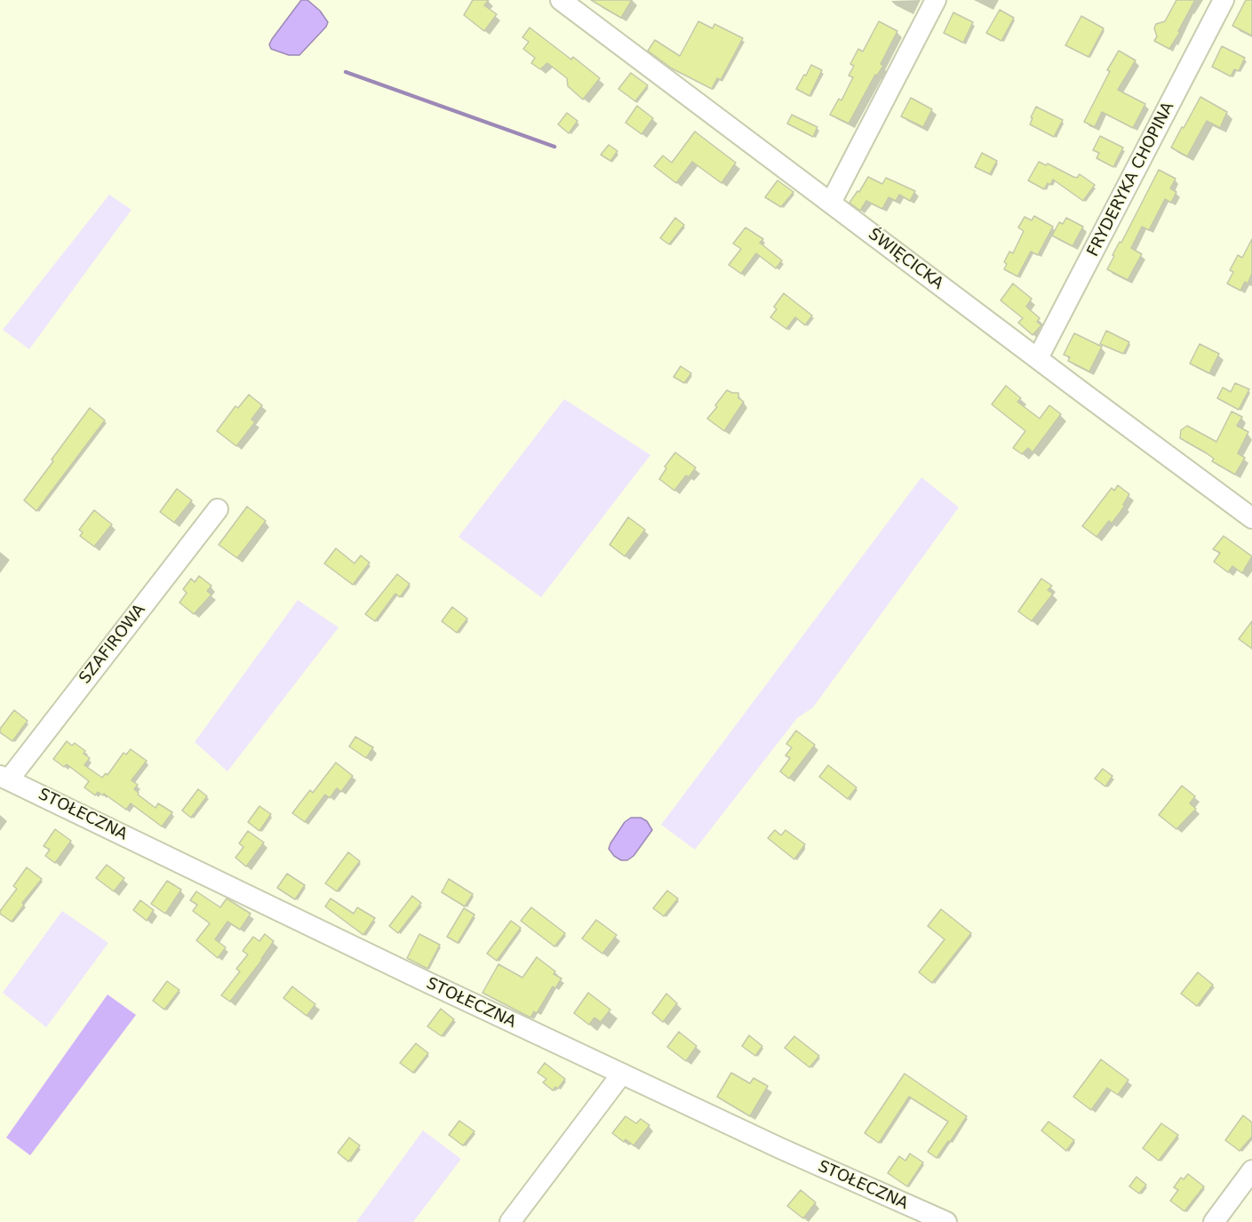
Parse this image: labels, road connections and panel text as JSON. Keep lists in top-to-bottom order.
{
  "streets": {
    "street": [
      "FRYDERYKA CHOPINA",
      "ŚWIĘCICKA",
      "SZAFIROWA",
      "STOŁECZNA"
    ]
  },
  "crossings": [
    ["FRYDERYKA CHOPINA", "ŚWIĘCICKA"],
    ["SZAFIROWA", "STOŁECZNA"]
  ]
}
